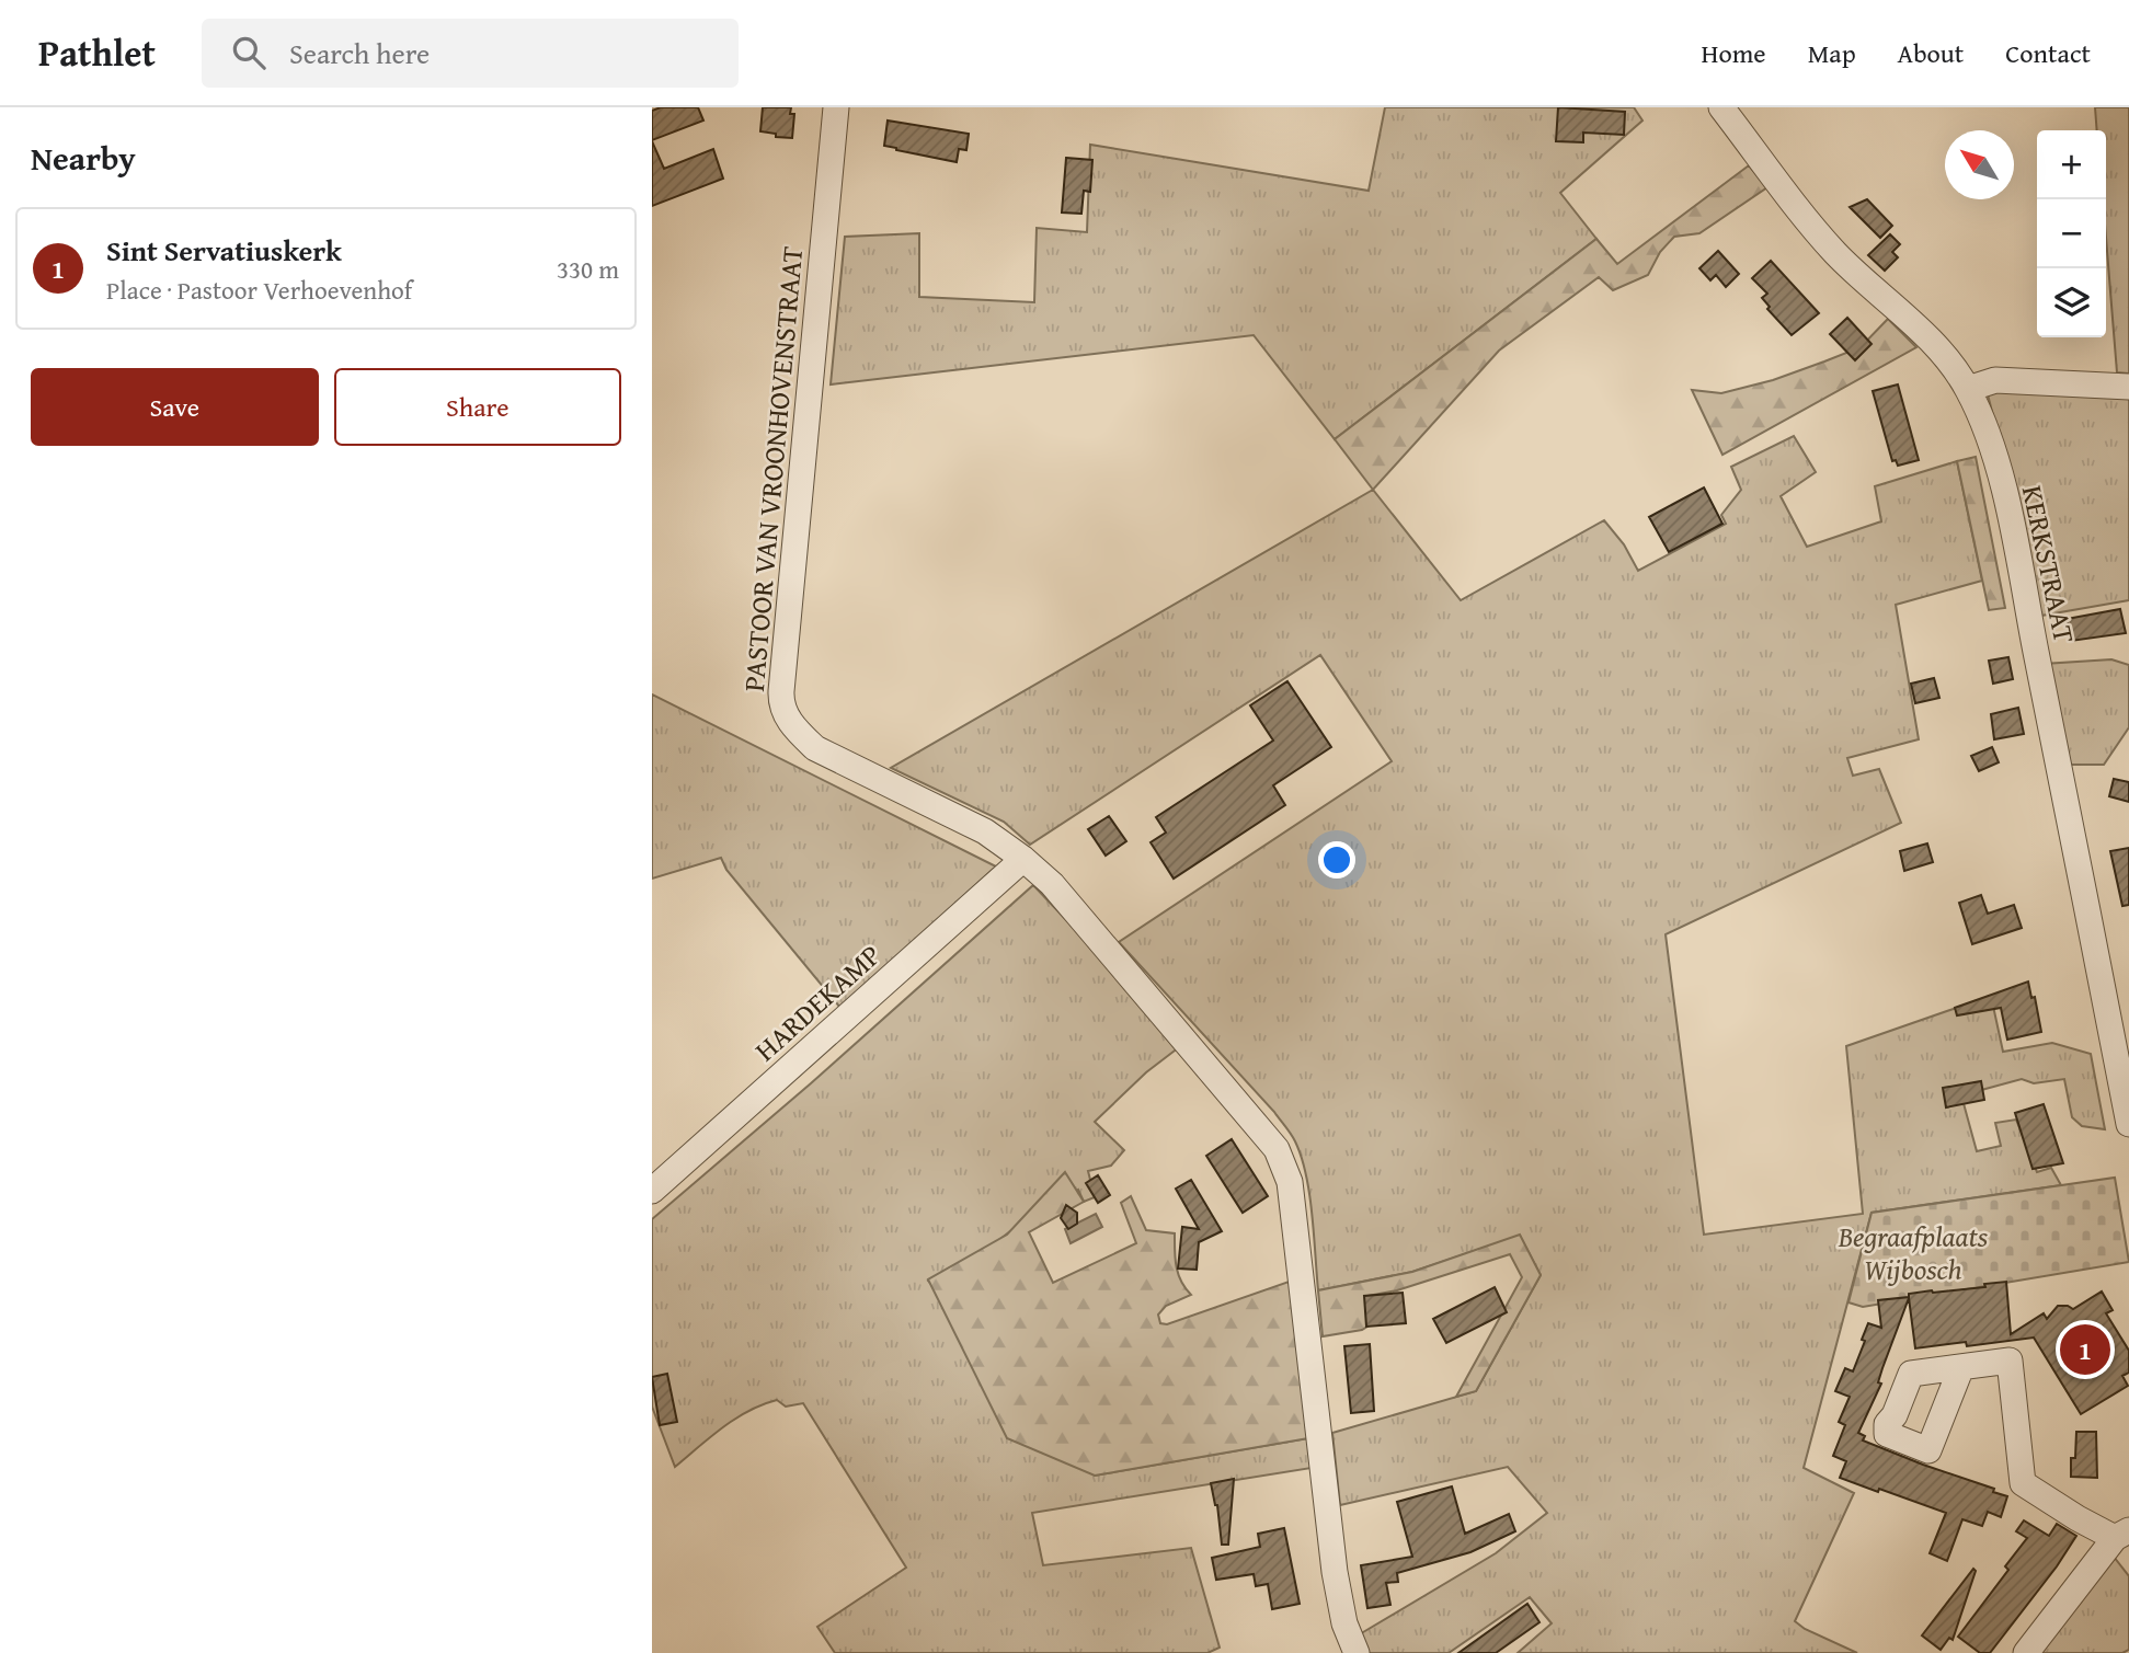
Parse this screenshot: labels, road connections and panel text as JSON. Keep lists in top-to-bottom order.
{
  "streets": {
    "street": ["PASTOOR VAN VROONHOVENSTRAAT", "KERKSTRAAT", "HARDEKAMP"]
  },
  "crossings": [
    ["PASTOOR VAN VROONHOVENSTRAAT", "HARDEKAMP"]
  ],
  "parks": ["Begraafplaats Wijbosch"],
  "north": "top left",
  "page": {
    "header": "Pathlet",
    "search": "Search here",
    "nav": [
      "Home",
      "Map",
      "About",
      "Contact"
    ],
    "heading": "Nearby",
    "map_buttons": ["+", "−"],
    "list": [
      {
        "mark": "1",
        "name": "Sint Servatiuskerk",
        "note": "Place · Pastoor Verhoevenhof",
        "value": "330 m"
      }
    ],
    "buttons": ["Save", "Share"],
    "pins": "1"
  }
}
